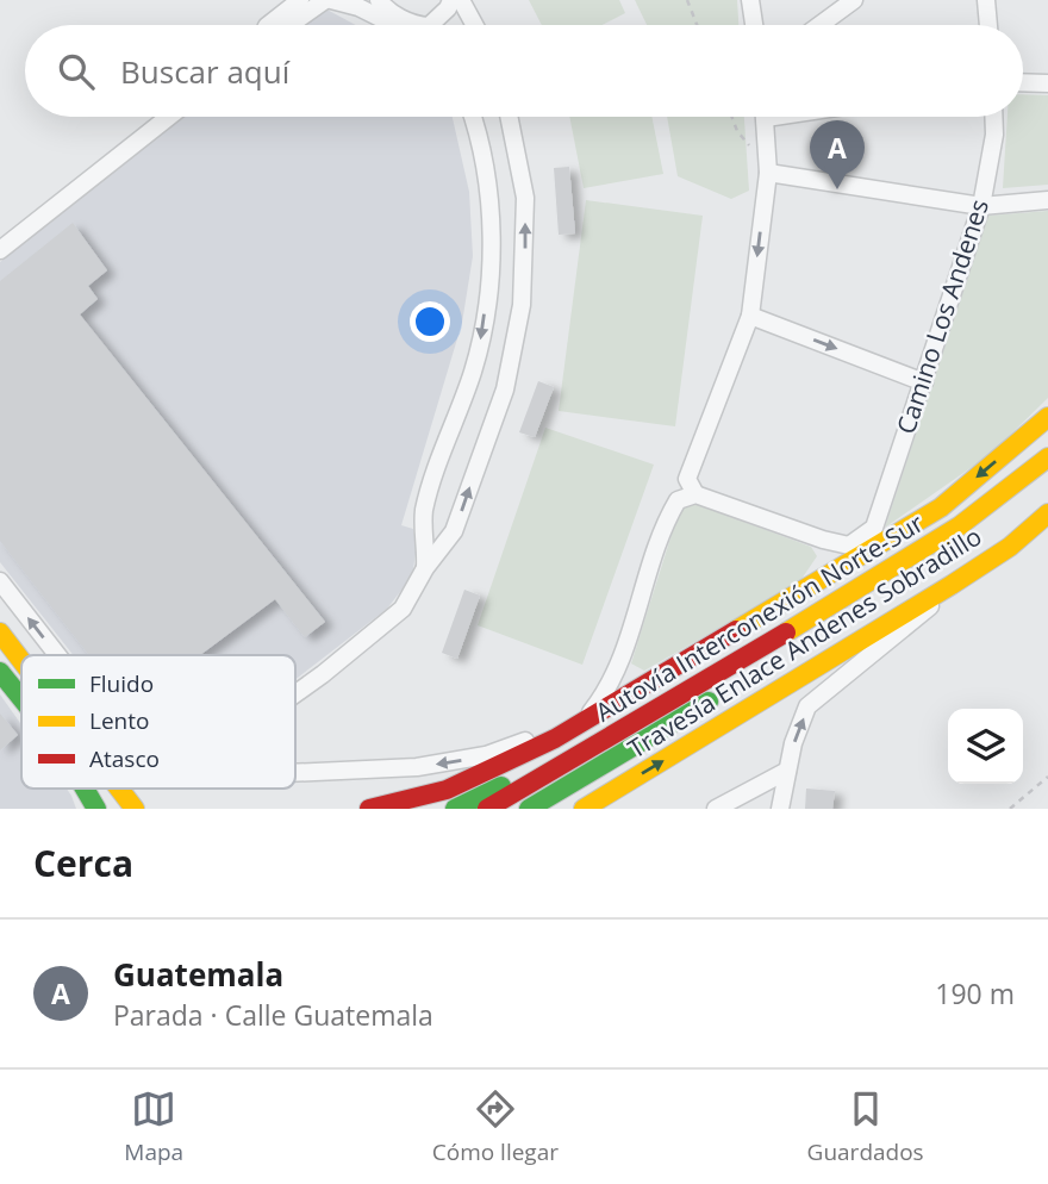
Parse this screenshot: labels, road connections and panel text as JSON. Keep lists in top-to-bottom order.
{
  "streets": {
    "main road": ["Autovía Interconexión Norte-Sur", "Travesía Enlace Andenes Sobradillo"],
    "street": ["Camino Los Andenes"]
  },
  "legend": ["Fluido", "Lento", "Atasco"],
  "page": {
    "search": "Buscar aquí",
    "pins": "A",
    "heading": "Cerca",
    "list": [
      {
        "mark": "A",
        "name": "Guatemala",
        "note": "Parada · Calle Guatemala",
        "value": "190 m"
      }
    ],
    "nav": ["Mapa", "Cómo llegar", "Guardados"]
  }
}
